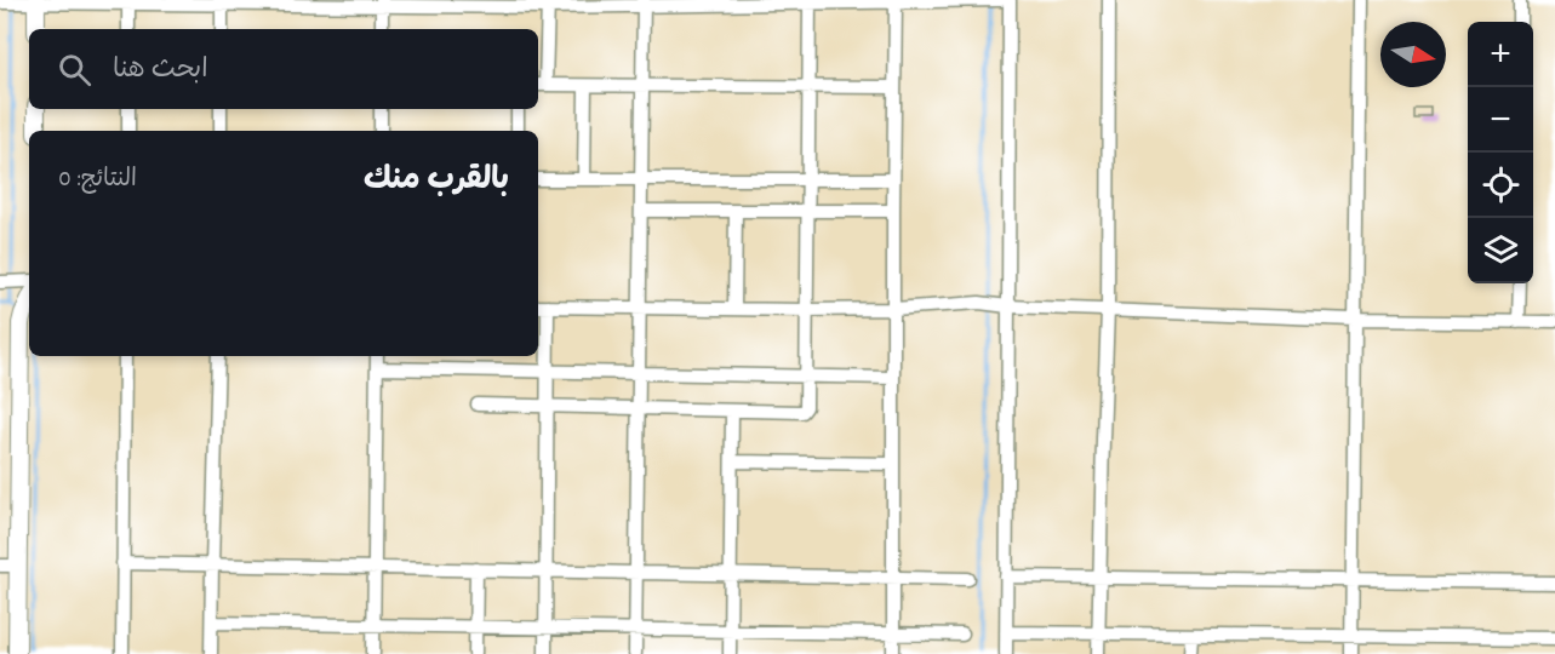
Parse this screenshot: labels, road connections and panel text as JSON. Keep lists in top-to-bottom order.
{
  "north": "right",
  "page": {
    "map_buttons": ["+", "−"],
    "search": "ابحث هنا",
    "heading": ["بالقرب منك", "النتائج: 0"]
  }
}
